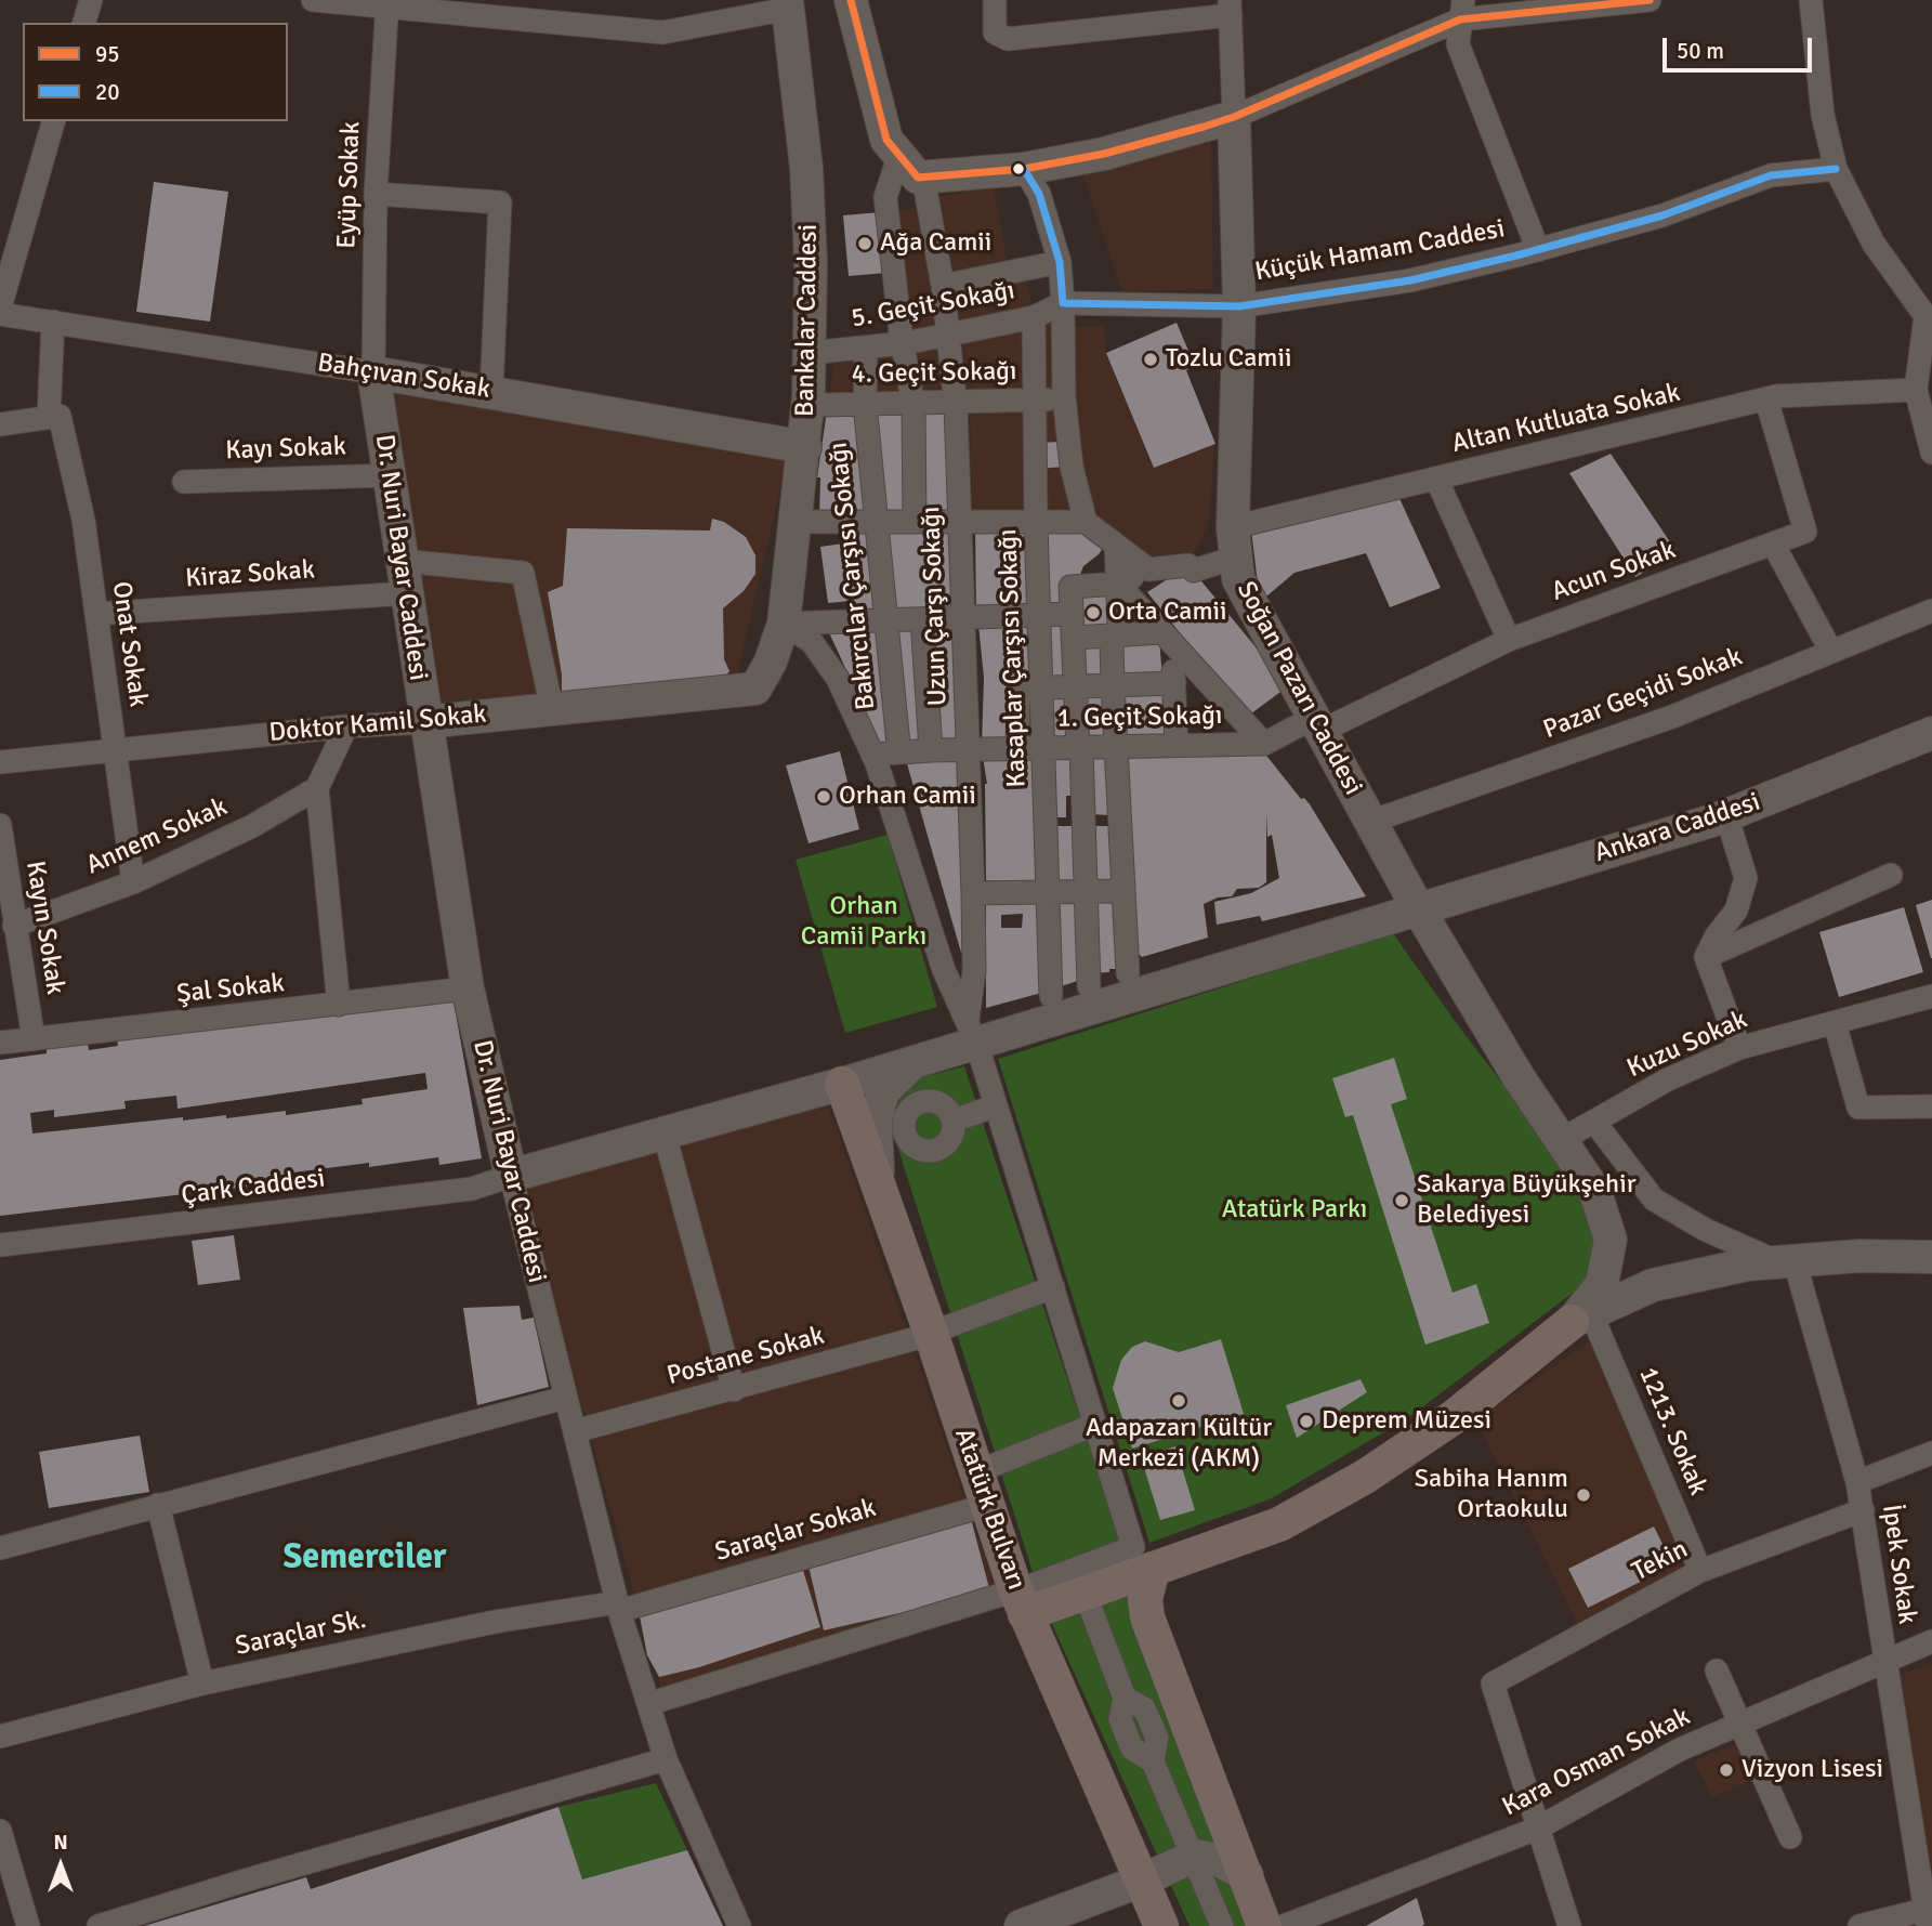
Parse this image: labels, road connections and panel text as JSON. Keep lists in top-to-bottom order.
{
  "streets": {
    "main road": [
      "Bankalar Caddesi",
      "Bahçıvan Sokak",
      "Dr. Nuri Bayar Caddesi",
      "Soğan Pazarı Caddesi",
      "Doktor Kamil Sokak",
      "Ankara Caddesi",
      "Atatürk Bulvarı"
    ],
    "street": [
      "Eyüp Sokak",
      "Küçük Hamam Caddesi",
      "5. Geçit Sokağı",
      "4. Geçit Sokağı",
      "Altan Kutluata Sokak",
      "Kayı Sokak",
      "Acun Sokak",
      "Kiraz Sokak",
      "Bakırcılar Çarşısı Sokağı",
      "Uzun Çarşı Sokağı",
      "Onat Sokak",
      "Kasaplar Çarşısı Sokağı",
      "Pazar Geçidi Sokak",
      "1. Geçit Sokağı",
      "Annem Sokak",
      "Kayın Sokak",
      "Şal Sokak",
      "Kuzu Sokak",
      "Çark Caddesi",
      "Postane Sokak",
      "1213. Sokak",
      "Saraçlar Sokak",
      "Tekin",
      "İpek Sokak",
      "Saraçlar Sk.",
      "Kara Osman Sokak"
    ]
  },
  "crossings": [
    ["Eyüp Sokak", "Bahçıvan Sokak"],
    ["Eyüp Sokak", "Dr. Nuri Bayar Caddesi"],
    ["Küçük Hamam Caddesi", "5. Geçit Sokağı"],
    ["Küçük Hamam Caddesi", "Soğan Pazarı Caddesi"],
    ["5. Geçit Sokağı", "Bankalar Caddesi"],
    ["5. Geçit Sokağı", "Bakırcılar Çarşısı Sokağı"],
    ["5. Geçit Sokağı", "Uzun Çarşı Sokağı"],
    ["5. Geçit Sokağı", "Kasaplar Çarşısı Sokağı"],
    ["Bankalar Caddesi", "4. Geçit Sokağı"],
    ["Bankalar Caddesi", "Bahçıvan Sokak"],
    ["Bankalar Caddesi", "Doktor Kamil Sokak"],
    ["4. Geçit Sokağı", "Bakırcılar Çarşısı Sokağı"],
    ["4. Geçit Sokağı", "Uzun Çarşı Sokağı"],
    ["4. Geçit Sokağı", "Kasaplar Çarşısı Sokağı"],
    ["Bahçıvan Sokak", "Dr. Nuri Bayar Caddesi"],
    ["Altan Kutluata Sokak", "Acun Sokak"],
    ["Altan Kutluata Sokak", "Soğan Pazarı Caddesi"],
    ["Kayı Sokak", "Dr. Nuri Bayar Caddesi"],
    ["Dr. Nuri Bayar Caddesi", "Kiraz Sokak"],
    ["Dr. Nuri Bayar Caddesi", "Doktor Kamil Sokak"],
    ["Dr. Nuri Bayar Caddesi", "Ankara Caddesi"],
    ["Dr. Nuri Bayar Caddesi", "Şal Sokak"],
    ["Dr. Nuri Bayar Caddesi", "Çark Caddesi"],
    ["Dr. Nuri Bayar Caddesi", "Postane Sokak"],
    ["Dr. Nuri Bayar Caddesi", "Saraçlar Sokak"],
    ["Dr. Nuri Bayar Caddesi", "Saraçlar Sk."],
    ["Acun Sokak", "Soğan Pazarı Caddesi"],
    ["Acun Sokak", "1. Geçit Sokağı"],
    ["Kiraz Sokak", "Onat Sokak"],
    ["Bakırcılar Çarşısı Sokağı", "1. Geçit Sokağı"],
    ["Uzun Çarşı Sokağı", "1. Geçit Sokağı"],
    ["Uzun Çarşı Sokağı", "Ankara Caddesi"],
    ["Onat Sokak", "Doktor Kamil Sokak"],
    ["Onat Sokak", "Annem Sokak"],
    ["Kasaplar Çarşısı Sokağı", "1. Geçit Sokağı"],
    ["Soğan Pazarı Caddesi", "Pazar Geçidi Sokak"],
    ["Soğan Pazarı Caddesi", "1. Geçit Sokağı"],
    ["Soğan Pazarı Caddesi", "Ankara Caddesi"],
    ["Soğan Pazarı Caddesi", "Kuzu Sokak"],
    ["Soğan Pazarı Caddesi", "1213. Sokak"],
    ["Ankara Caddesi", "Çark Caddesi"],
    ["Ankara Caddesi", "Atatürk Bulvarı"],
    ["Annem Sokak", "Kayın Sokak"],
    ["Kayın Sokak", "Şal Sokak"],
    ["Postane Sokak", "Atatürk Bulvarı"],
    ["1213. Sokak", "Tekin"],
    ["Atatürk Bulvarı", "Saraçlar Sokak"],
    ["Saraçlar Sokak", "Saraçlar Sk."],
    ["Tekin", "İpek Sokak"],
    ["Tekin", "Kara Osman Sokak"],
    ["İpek Sokak", "Kara Osman Sokak"]
  ],
  "districts": ["Semerciler"],
  "parks": ["Orhan Camii Parkı", "Atatürk Parkı"],
  "places": [
    "Ağa Camii",
    "Tozlu Camii",
    "Orta Camii",
    "Orhan Camii",
    "Sakarya Büyükşehir Belediyesi",
    "Adapazarı Kültür Merkezi (AKM)",
    "Deprem Müzesi",
    "Sabiha Hanım Ortaokulu",
    "Vizyon Lisesi"
  ],
  "lines": ["transit line 95", "transit line 20"],
  "legend": ["95", "20"],
  "scale_bar": "50 m",
  "north": "top"
}
